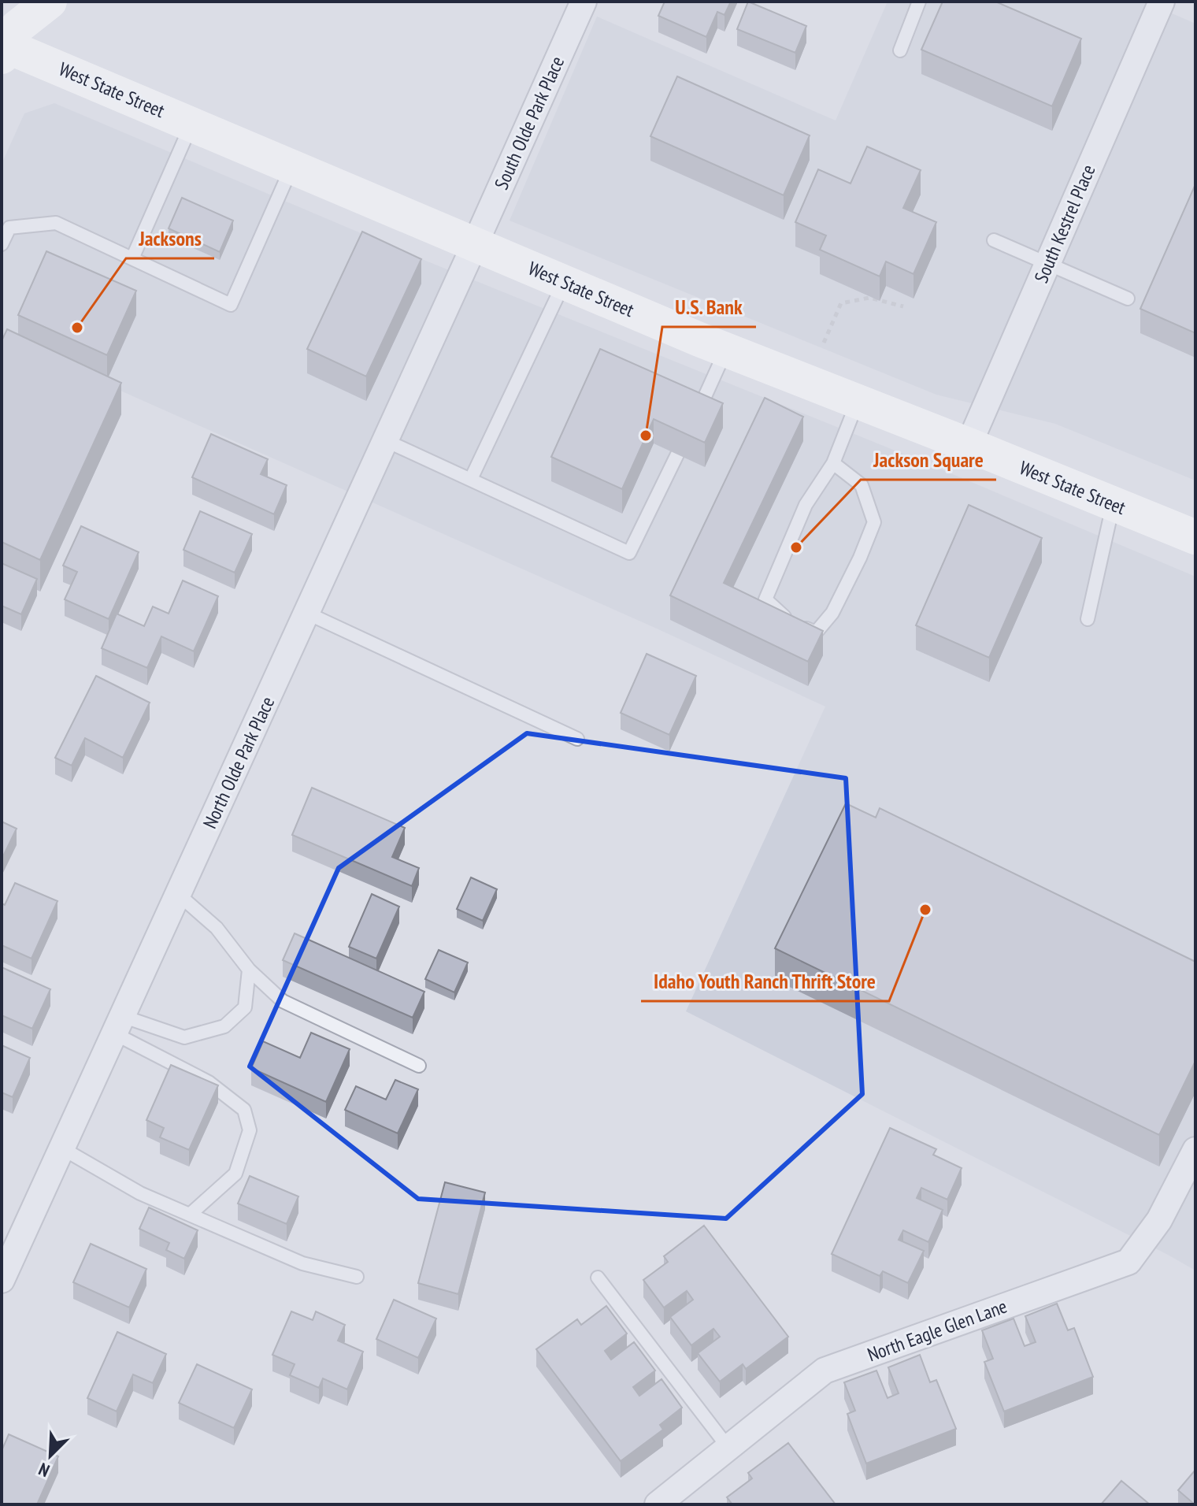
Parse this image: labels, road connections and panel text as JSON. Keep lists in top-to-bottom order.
{
  "streets": {
    "main road": ["West State Street"],
    "street": [
      "South Olde Park Place",
      "South Kestrel Place",
      "North Olde Park Place",
      "North Eagle Glen Lane"
    ]
  },
  "crossings": [
    ["West State Street", "South Olde Park Place"],
    ["West State Street", "South Kestrel Place"],
    ["West State Street", "North Olde Park Place"],
    ["South Olde Park Place", "North Olde Park Place"]
  ],
  "places": [
    "Jacksons",
    "U.S. Bank",
    "Jackson Square",
    "Idaho Youth Ranch Thrift Store"
  ],
  "north": "bottom left"
}
